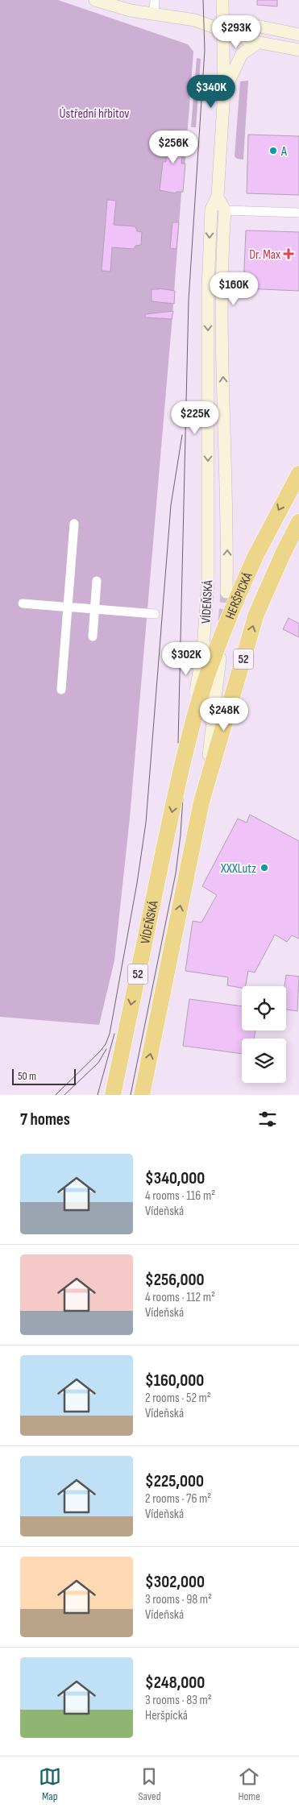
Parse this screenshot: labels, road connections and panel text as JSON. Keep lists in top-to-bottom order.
{
  "streets": {
    "highway": ["HERŠPICKÁ", "VÍDEŇSKÁ", "52"]
  },
  "crossings": [
    ["HERŠPICKÁ", "VÍDEŇSKÁ"],
    ["HERŠPICKÁ", "52"]
  ],
  "parks": ["Ústřední hřbitov"],
  "places": {
    "other": ["A", "XXXLutz"],
    "health": ["Dr. Max"]
  },
  "scale_bar": "50 m",
  "page": {
    "price": [
      "$293K",
      "$340K",
      "$256K",
      "$160K",
      "$225K",
      "$302K",
      "$248K"
    ],
    "scale": "50 m",
    "heading": "7 homes",
    "list": [
      {
        "name": "$340,000",
        "note": "4 rooms · 116 m² · Vídeňská"
      },
      {
        "name": "$256,000",
        "note": "4 rooms · 112 m² · Vídeňská"
      },
      {
        "name": "$160,000",
        "note": "2 rooms · 52 m² · Vídeňská"
      },
      {
        "name": "$225,000",
        "note": "2 rooms · 76 m² · Vídeňská"
      },
      {
        "name": "$302,000",
        "note": "3 rooms · 98 m² · Vídeňská"
      },
      {
        "name": "$248,000",
        "note": "3 rooms · 83 m² · Heršpická"
      }
    ],
    "tabs": ["Map", "Saved", "Home"]
  }
}
